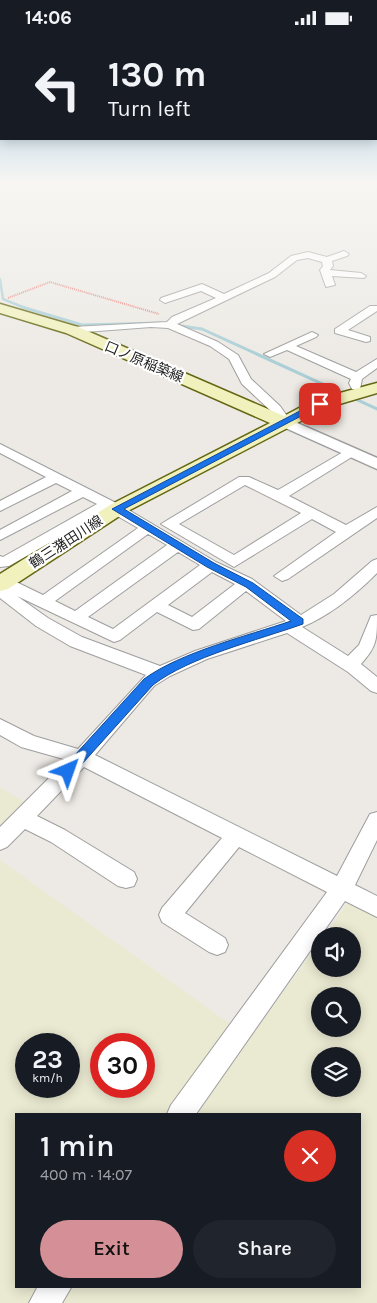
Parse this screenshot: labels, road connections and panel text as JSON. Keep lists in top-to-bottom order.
{
  "streets": {
    "main road": ["口ノ原稲築線", "鶴三潴田川線"]
  },
  "crossings": [
    ["口ノ原稲築線", "鶴三潴田川線"]
  ],
  "page": {
    "status": "14:06",
    "turn": ["130 m", "Turn left"],
    "speed": "23 km/h",
    "limit": "30",
    "heading": ["1 min", "400 m · 14:07"],
    "buttons": ["Exit", "Share"]
  }
}
